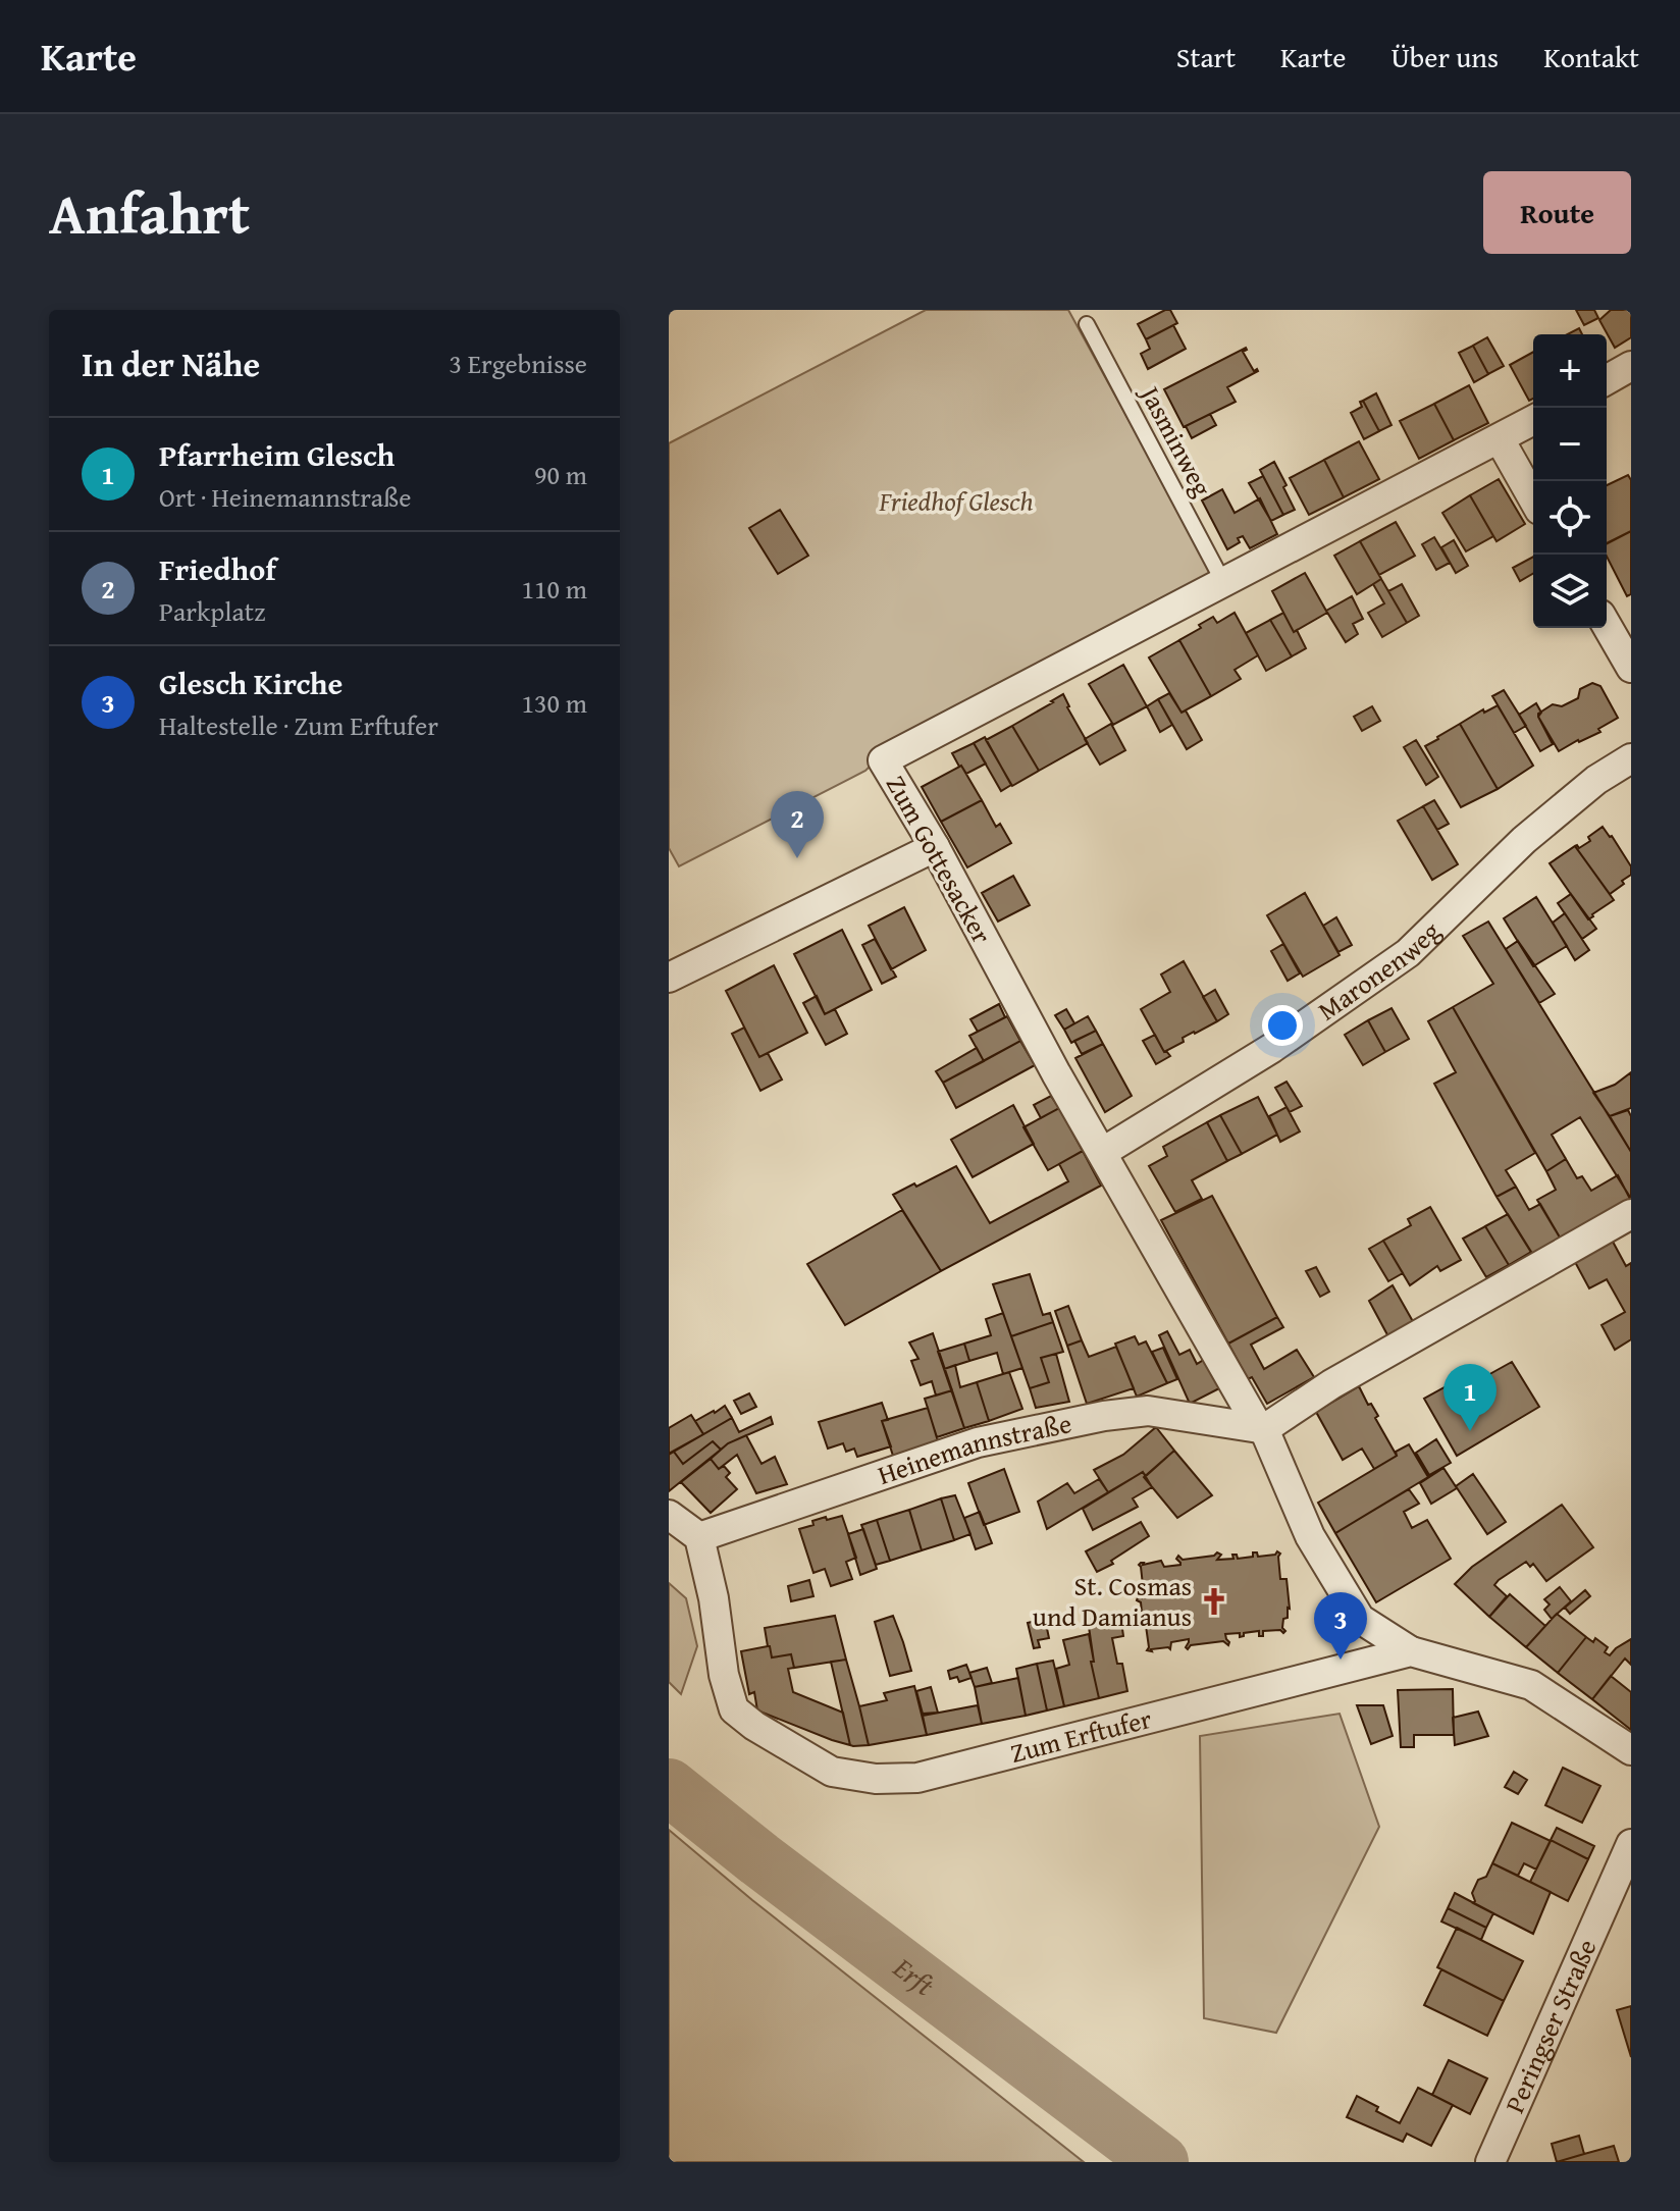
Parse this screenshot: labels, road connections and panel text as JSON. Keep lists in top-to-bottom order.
{
  "streets": {
    "street": [
      "Zum Gottesacker",
      "Maronenweg",
      "Heinemannstraße",
      "Zum Erftufer",
      "Peringser Straße"
    ],
    "lane": ["Jasminweg"]
  },
  "crossings": [
    ["Jasminweg", "Zum Gottesacker"],
    ["Zum Gottesacker", "Maronenweg"],
    ["Zum Gottesacker", "Heinemannstraße"],
    ["Zum Gottesacker", "Zum Erftufer"],
    ["Heinemannstraße", "Zum Erftufer"]
  ],
  "water": ["Erft"],
  "parks": ["Friedhof Glesch"],
  "places": {
    "church": ["St. Cosmas und Damianus"]
  },
  "page": {
    "header": "Karte",
    "nav": [
      "Start",
      "Karte",
      "Über uns",
      "Kontakt"
    ],
    "title": "Anfahrt",
    "buttons": "Route",
    "heading": ["In der Nähe", "3 Ergebnisse"],
    "map_buttons": ["+", "−"],
    "list": [
      {
        "mark": "1",
        "name": "Pfarrheim Glesch",
        "note": "Ort · Heinemannstraße",
        "value": "90 m"
      },
      {
        "mark": "2",
        "name": "Friedhof",
        "note": "Parkplatz",
        "value": "110 m"
      },
      {
        "mark": "3",
        "name": "Glesch Kirche",
        "note": "Haltestelle · Zum Erftufer",
        "value": "130 m"
      }
    ],
    "pins": ["2", "1", "3"]
  }
}
